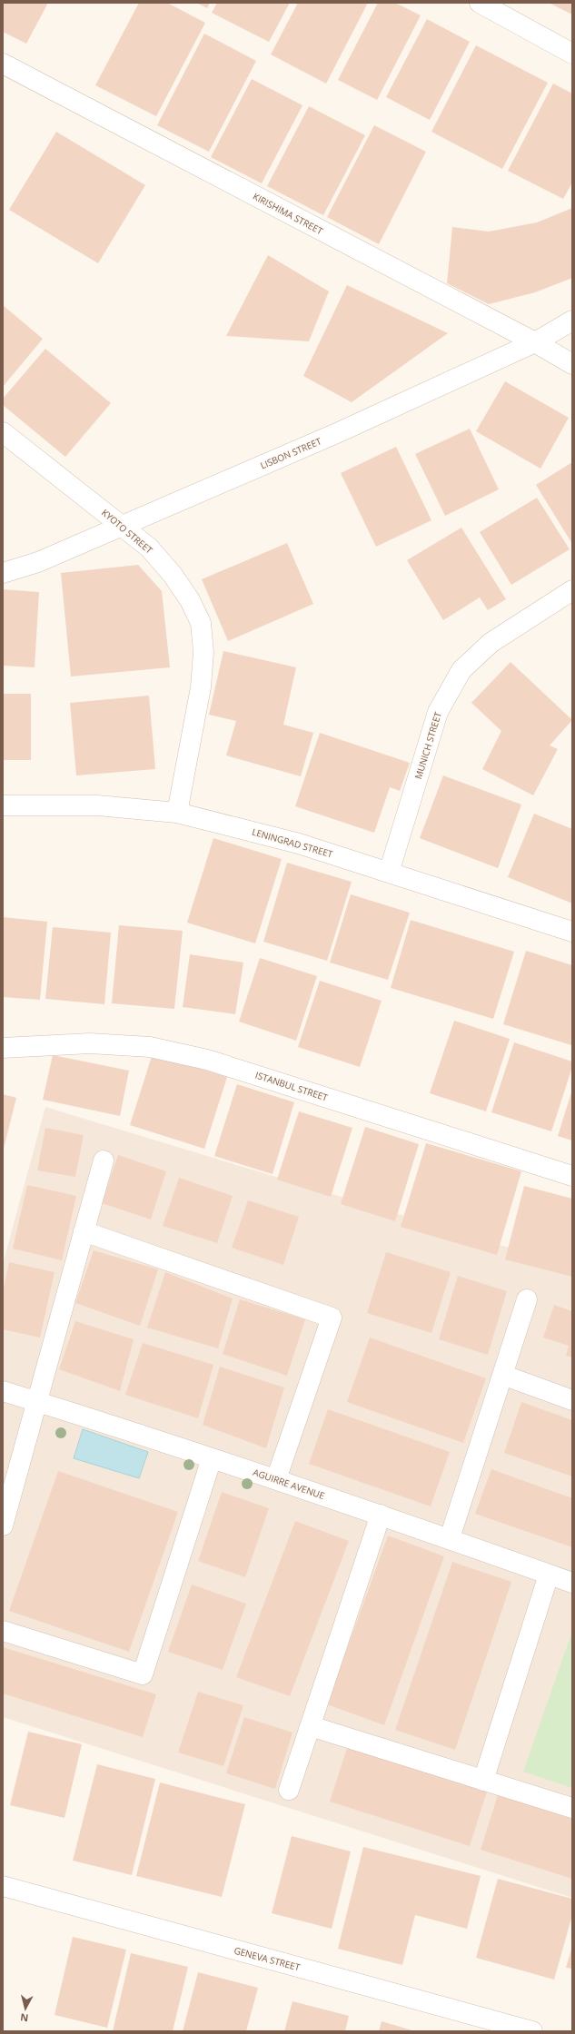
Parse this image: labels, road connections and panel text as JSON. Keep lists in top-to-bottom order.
{
  "streets": {
    "street": [
      "KIRISHIMA STREET",
      "LISBON STREET",
      "KYOTO STREET",
      "MUNICH STREET",
      "LENINGRAD STREET",
      "ISTANBUL STREET",
      "AGUIRRE AVENUE",
      "GENEVA STREET"
    ]
  },
  "crossings": [
    ["KIRISHIMA STREET", "LISBON STREET"],
    ["LISBON STREET", "KYOTO STREET"],
    ["KYOTO STREET", "LENINGRAD STREET"],
    ["MUNICH STREET", "LENINGRAD STREET"]
  ],
  "north": "bottom"
}
